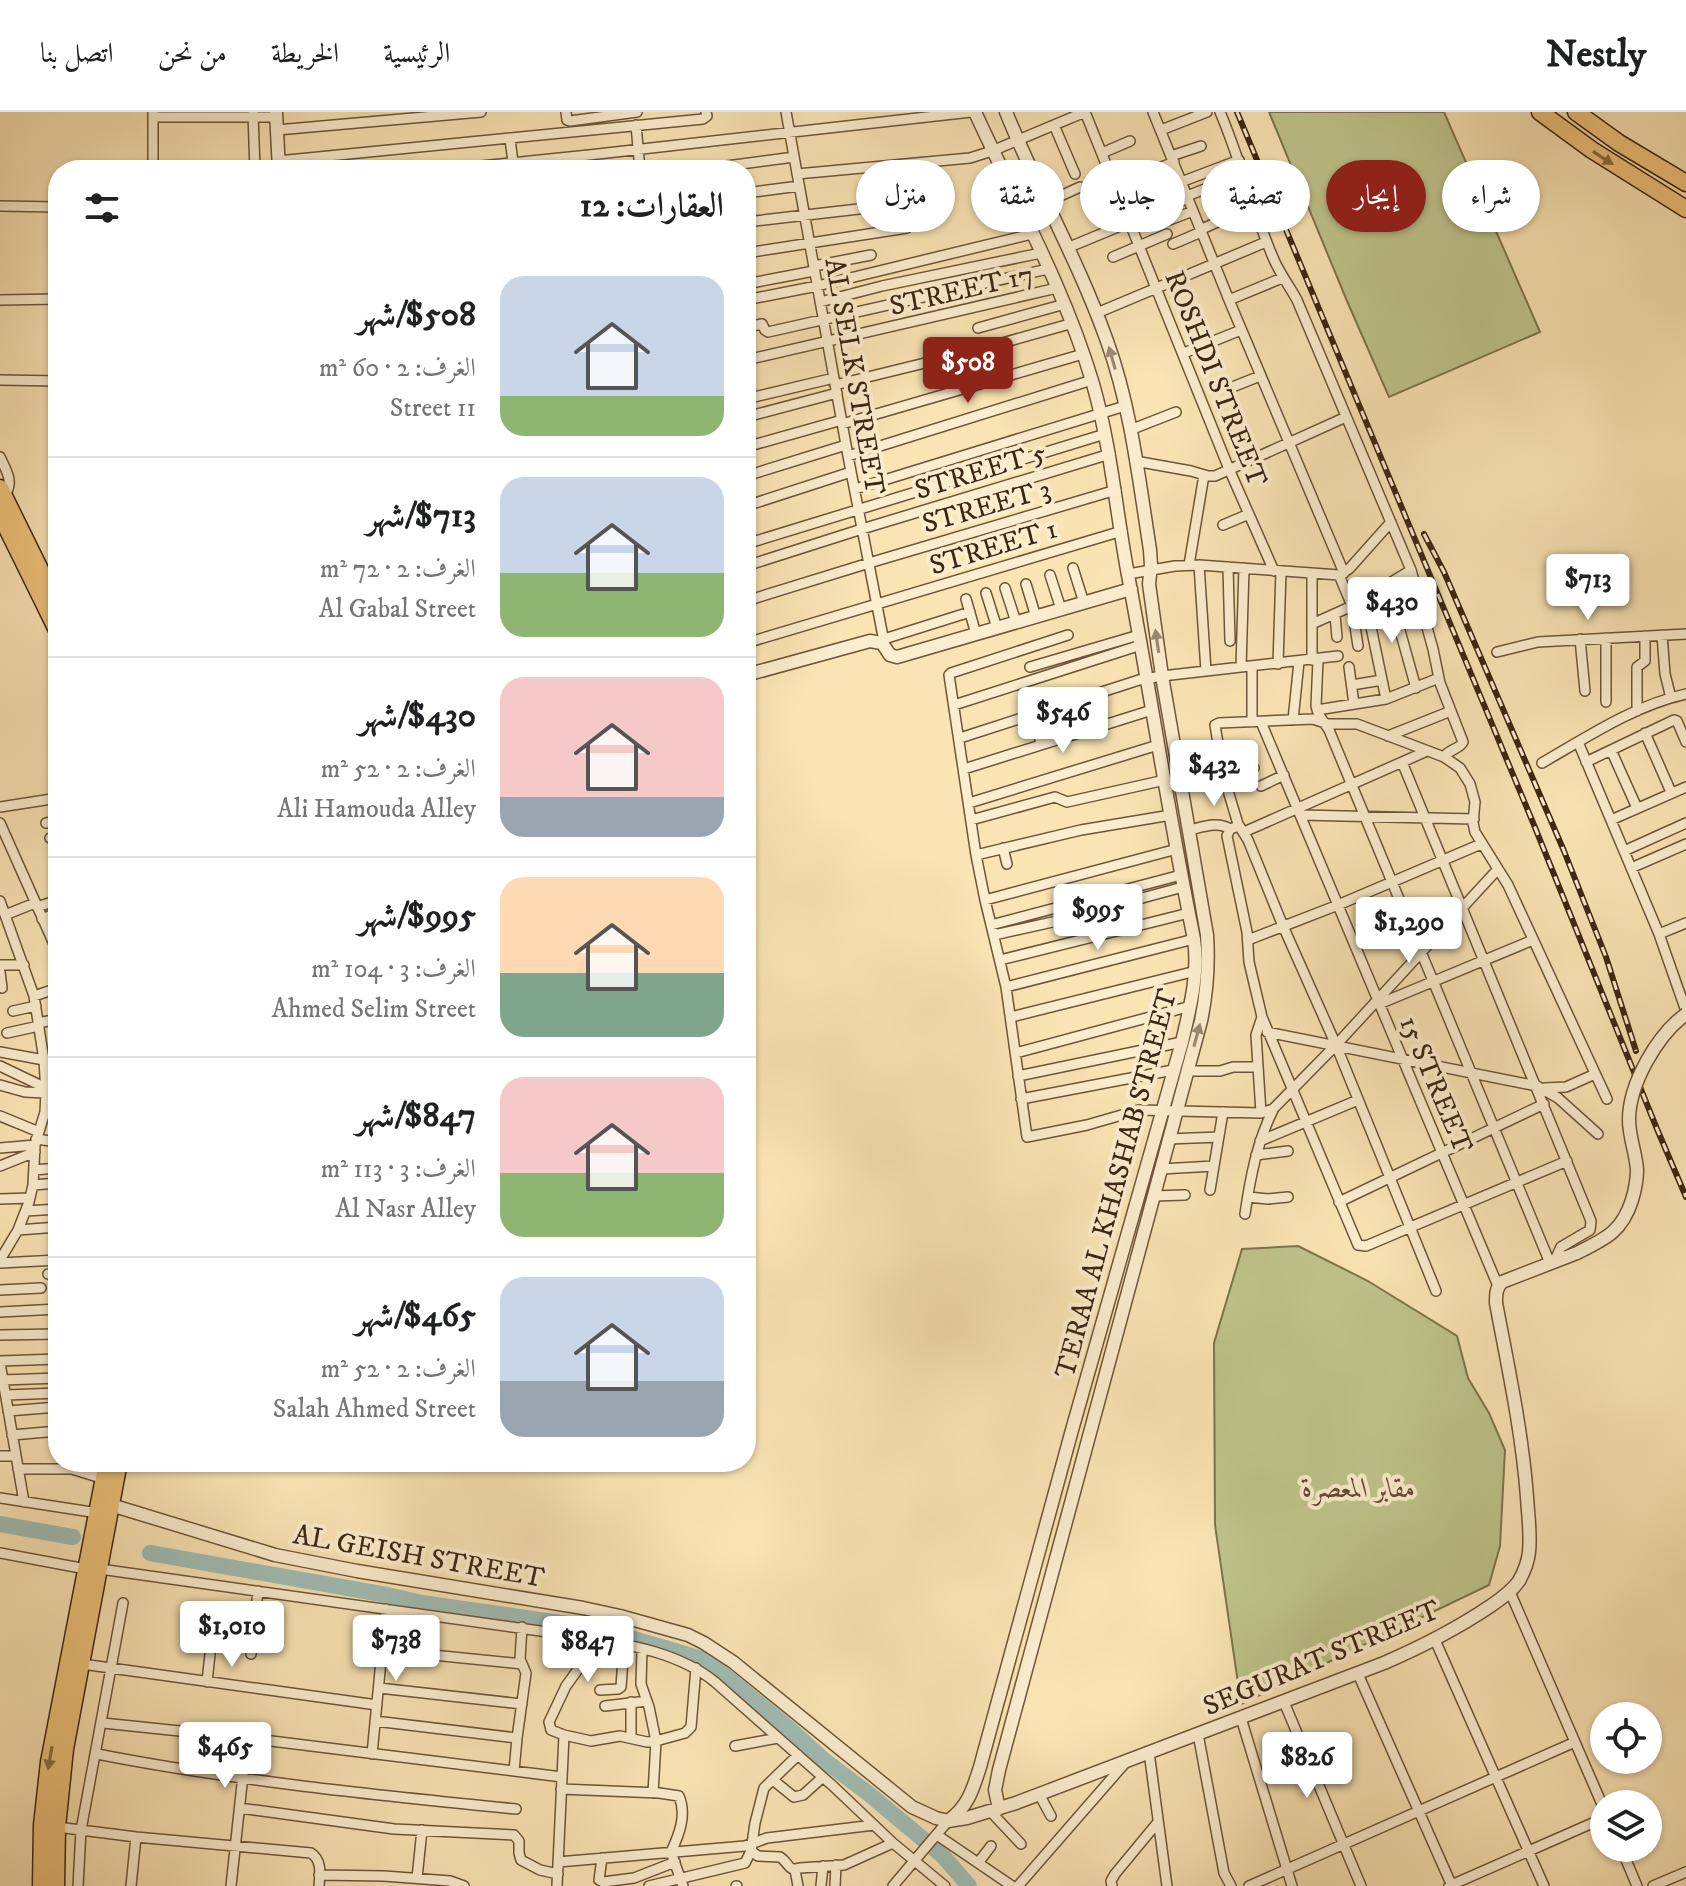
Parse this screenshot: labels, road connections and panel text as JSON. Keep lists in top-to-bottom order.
{
  "streets": {
    "street": [
      "STREET 17",
      "AL SELK STREET",
      "ROSHDI STREET",
      "STREET 5",
      "STREET 3",
      "STREET 1",
      "15 STREET",
      "TERAA AL KHASHAB STREET",
      "AL GEISH STREET",
      "SEGURAT STREET"
    ]
  },
  "crossings": [
    ["STREET 17", "AL SELK STREET"],
    ["STREET 17", "TERAA AL KHASHAB STREET"],
    ["AL SELK STREET", "STREET 5"],
    ["AL SELK STREET", "STREET 3"],
    ["AL SELK STREET", "STREET 1"],
    ["STREET 5", "TERAA AL KHASHAB STREET"],
    ["STREET 3", "TERAA AL KHASHAB STREET"],
    ["STREET 1", "TERAA AL KHASHAB STREET"],
    ["15 STREET", "SEGURAT STREET"],
    ["TERAA AL KHASHAB STREET", "AL GEISH STREET"],
    ["TERAA AL KHASHAB STREET", "SEGURAT STREET"],
    ["AL GEISH STREET", "SEGURAT STREET"]
  ],
  "parks": ["مقابر المعصرة"],
  "page": {
    "header": "Nestly",
    "nav": [
      "الرئيسية",
      "الخريطة",
      "من نحن",
      "اتصل بنا"
    ],
    "chip": [
      "شراء",
      "إيجار",
      "تصفية",
      "جديد",
      "شقة",
      "منزل"
    ],
    "heading": "العقارات: 12",
    "list": [
      {
        "name": "$508/شهر",
        "note": "الغرف: 2 · 60 m² · Street 11"
      },
      {
        "name": "$713/شهر",
        "note": "الغرف: 2 · 72 m² · Al Gabal Street"
      },
      {
        "name": "$430/شهر",
        "note": "الغرف: 2 · 52 m² · Ali Hamouda Alley"
      },
      {
        "name": "$995/شهر",
        "note": "الغرف: 3 · 104 m² · Ahmed Selim Street"
      },
      {
        "name": "$847/شهر",
        "note": "الغرف: 3 · 113 m² · Al Nasr Alley"
      },
      {
        "name": "$465/شهر",
        "note": "الغرف: 2 · 52 m² · Salah Ahmed Street"
      }
    ],
    "price": [
      "$508",
      "$713",
      "$430",
      "$546",
      "$432",
      "$995",
      "$1,290",
      "$1,010",
      "$738",
      "$847",
      "$465",
      "$826"
    ]
  }
}
